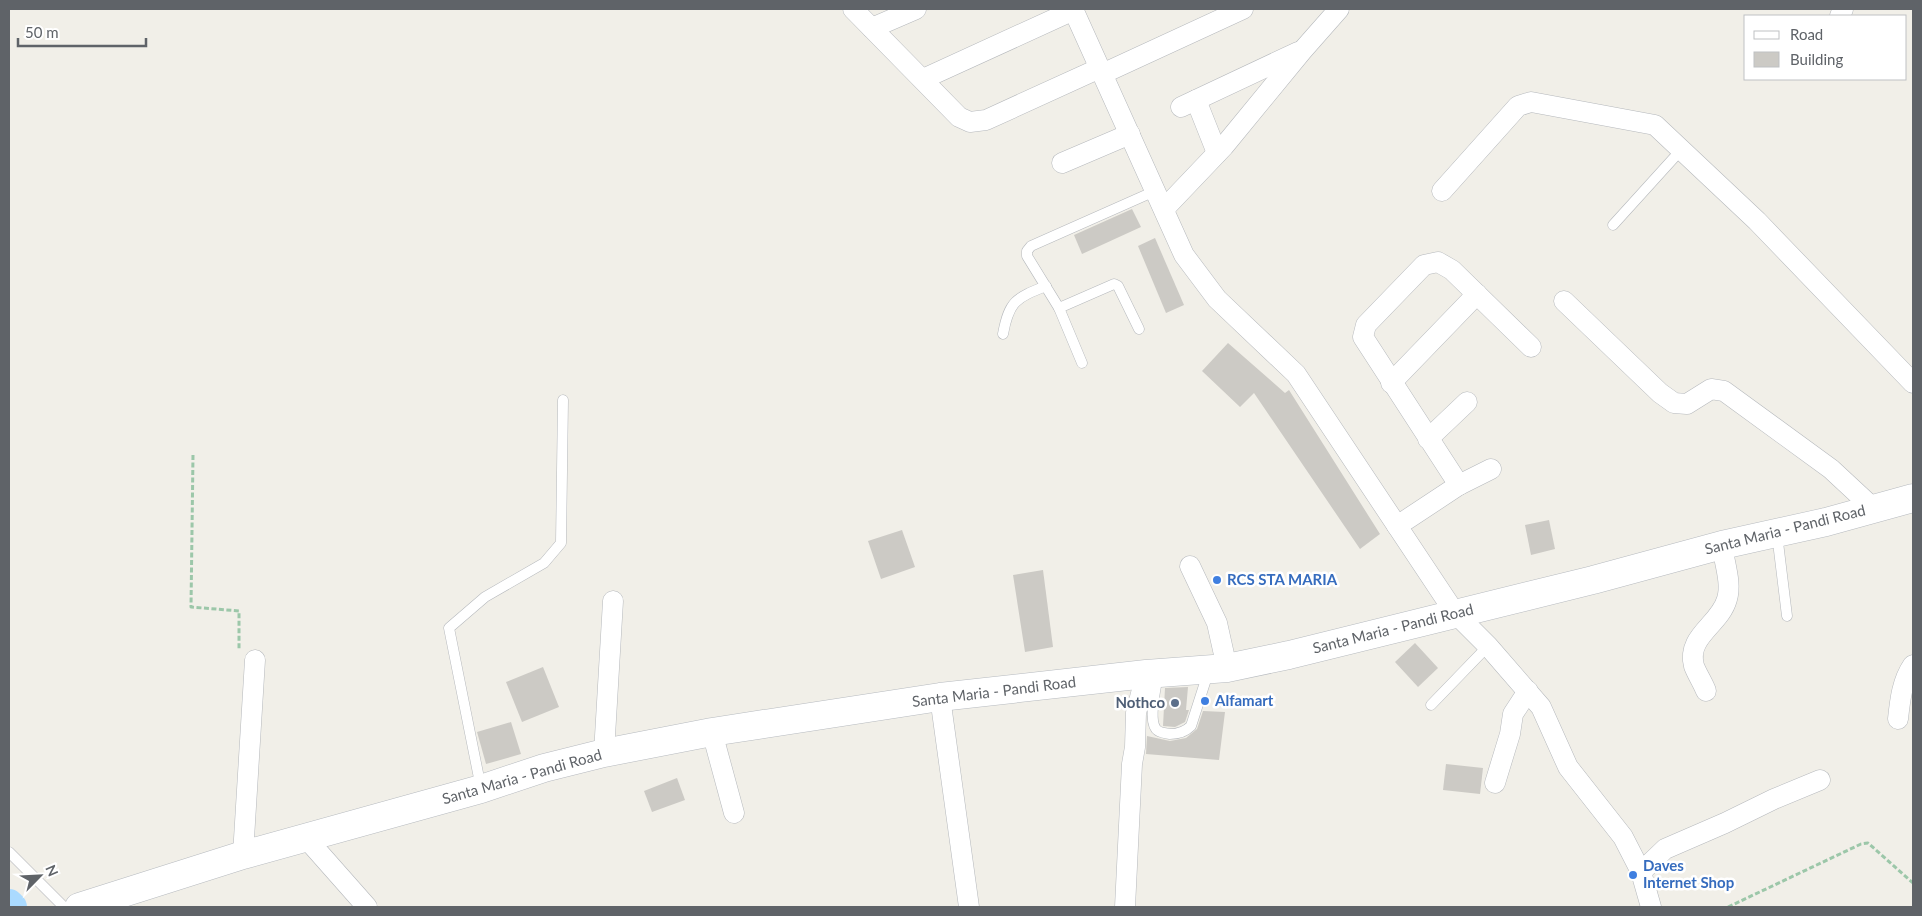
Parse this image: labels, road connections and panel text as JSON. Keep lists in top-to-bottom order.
{
  "streets": {
    "main road": ["Santa Maria - Pandi Road"]
  },
  "places": [
    "RCS STA MARIA",
    "Alfamart",
    "Nothco",
    "Daves Internet Shop"
  ],
  "legend": ["Road", "Building"],
  "scale_bar": "50 m",
  "north": "top right"
}
